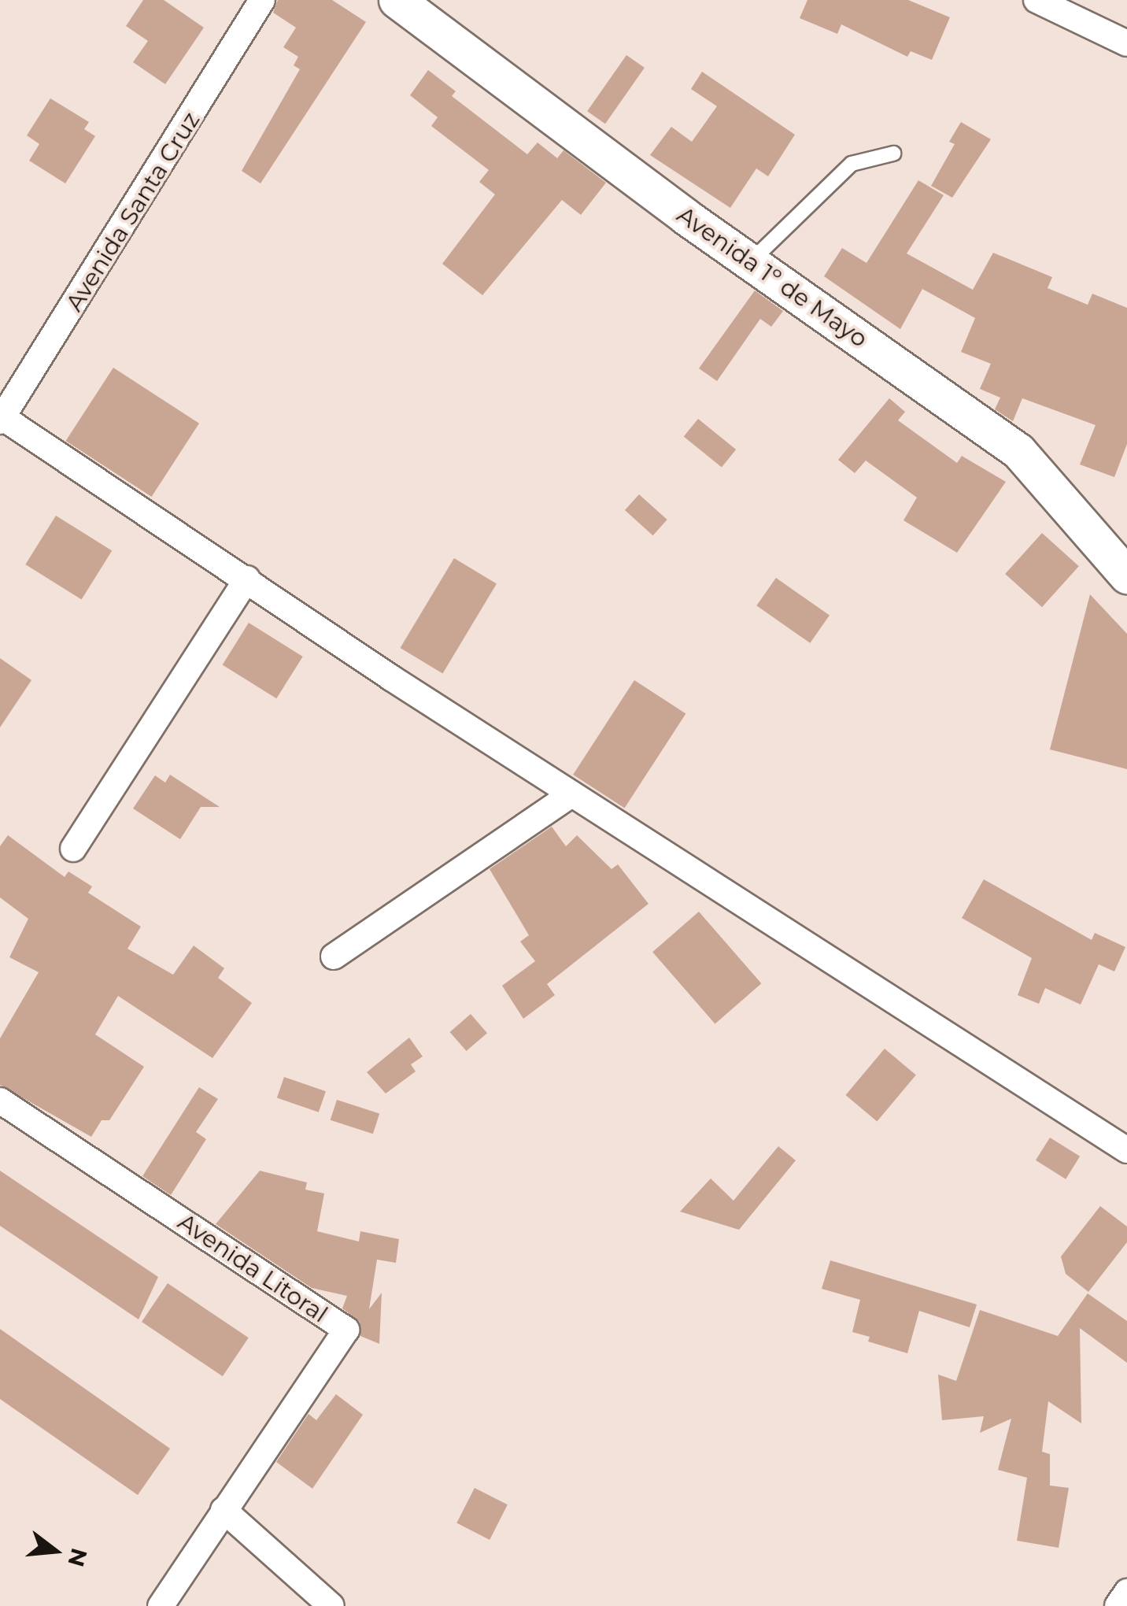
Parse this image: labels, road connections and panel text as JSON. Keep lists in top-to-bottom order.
{
  "streets": {
    "main road": ["Avenida 1º de Mayo"],
    "street": ["Avenida Santa Cruz", "Avenida Litoral"]
  },
  "north": "right"
}
